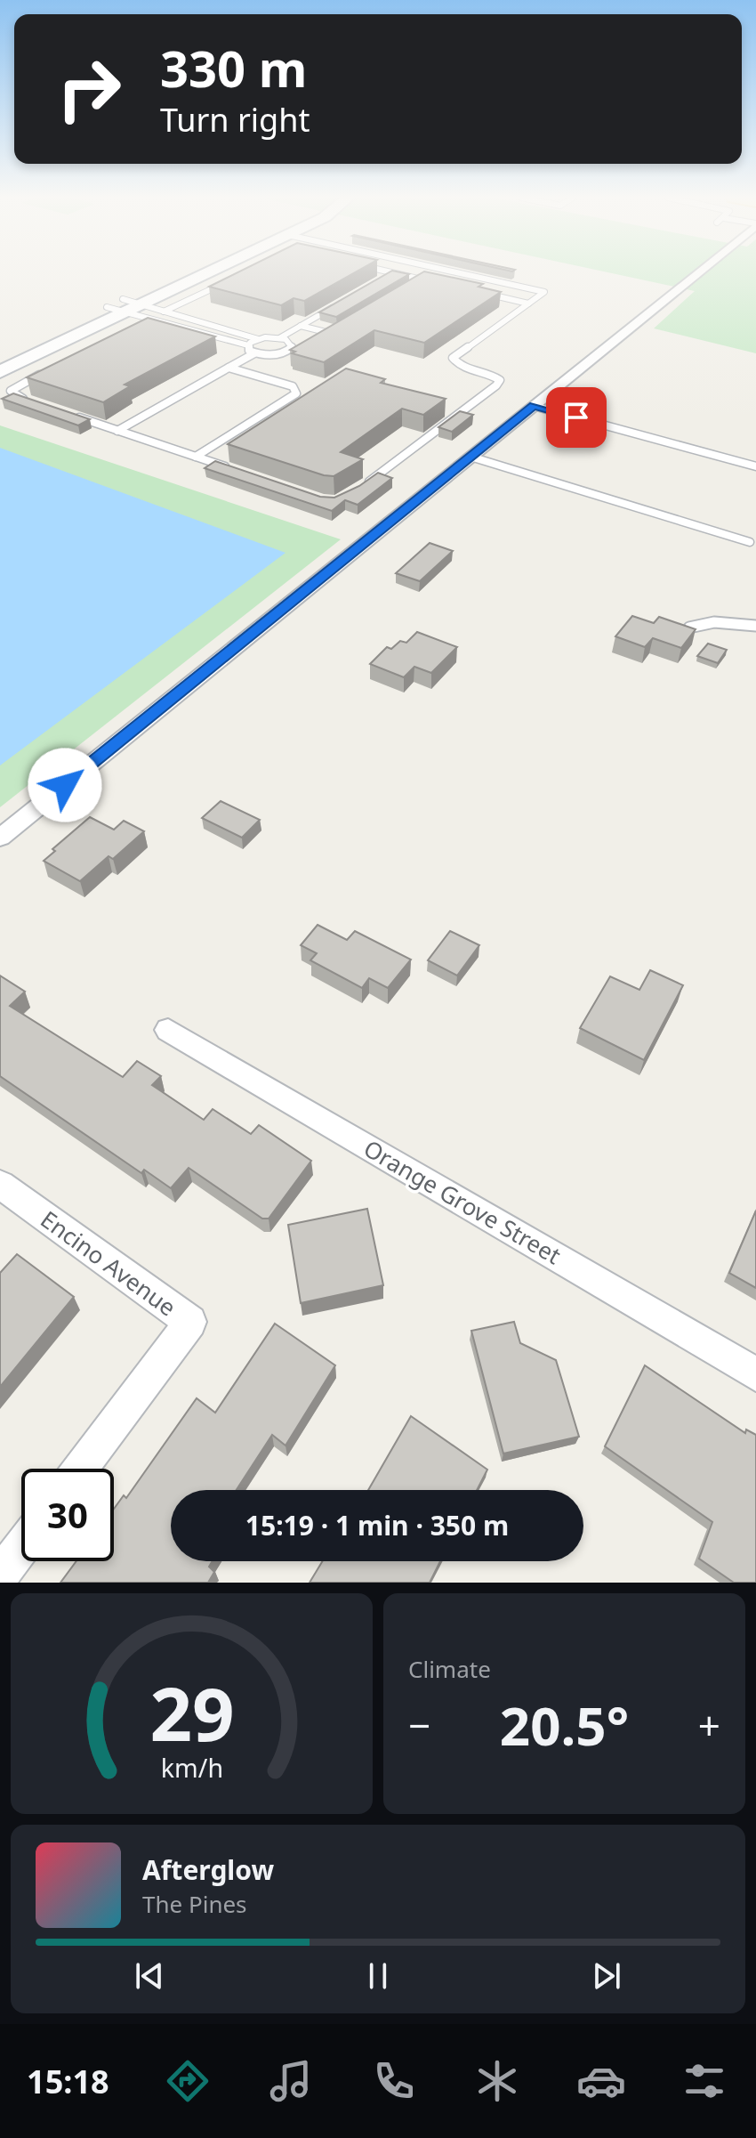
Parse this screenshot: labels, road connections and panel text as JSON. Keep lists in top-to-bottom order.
{
  "streets": {
    "street": ["Orange Grove Street", "Encino Avenue"]
  },
  "page": {
    "turn": ["330 m", "Turn right"],
    "limit": "30",
    "trip": "15:19 · 1 min · 350 m",
    "tile": "Climate",
    "heat": ["−", "20.5°", "+"],
    "song": ["Afterglow", "The Pines"],
    "tabs": "15:18",
    "gauge": ["29", "km/h"]
  }
}
